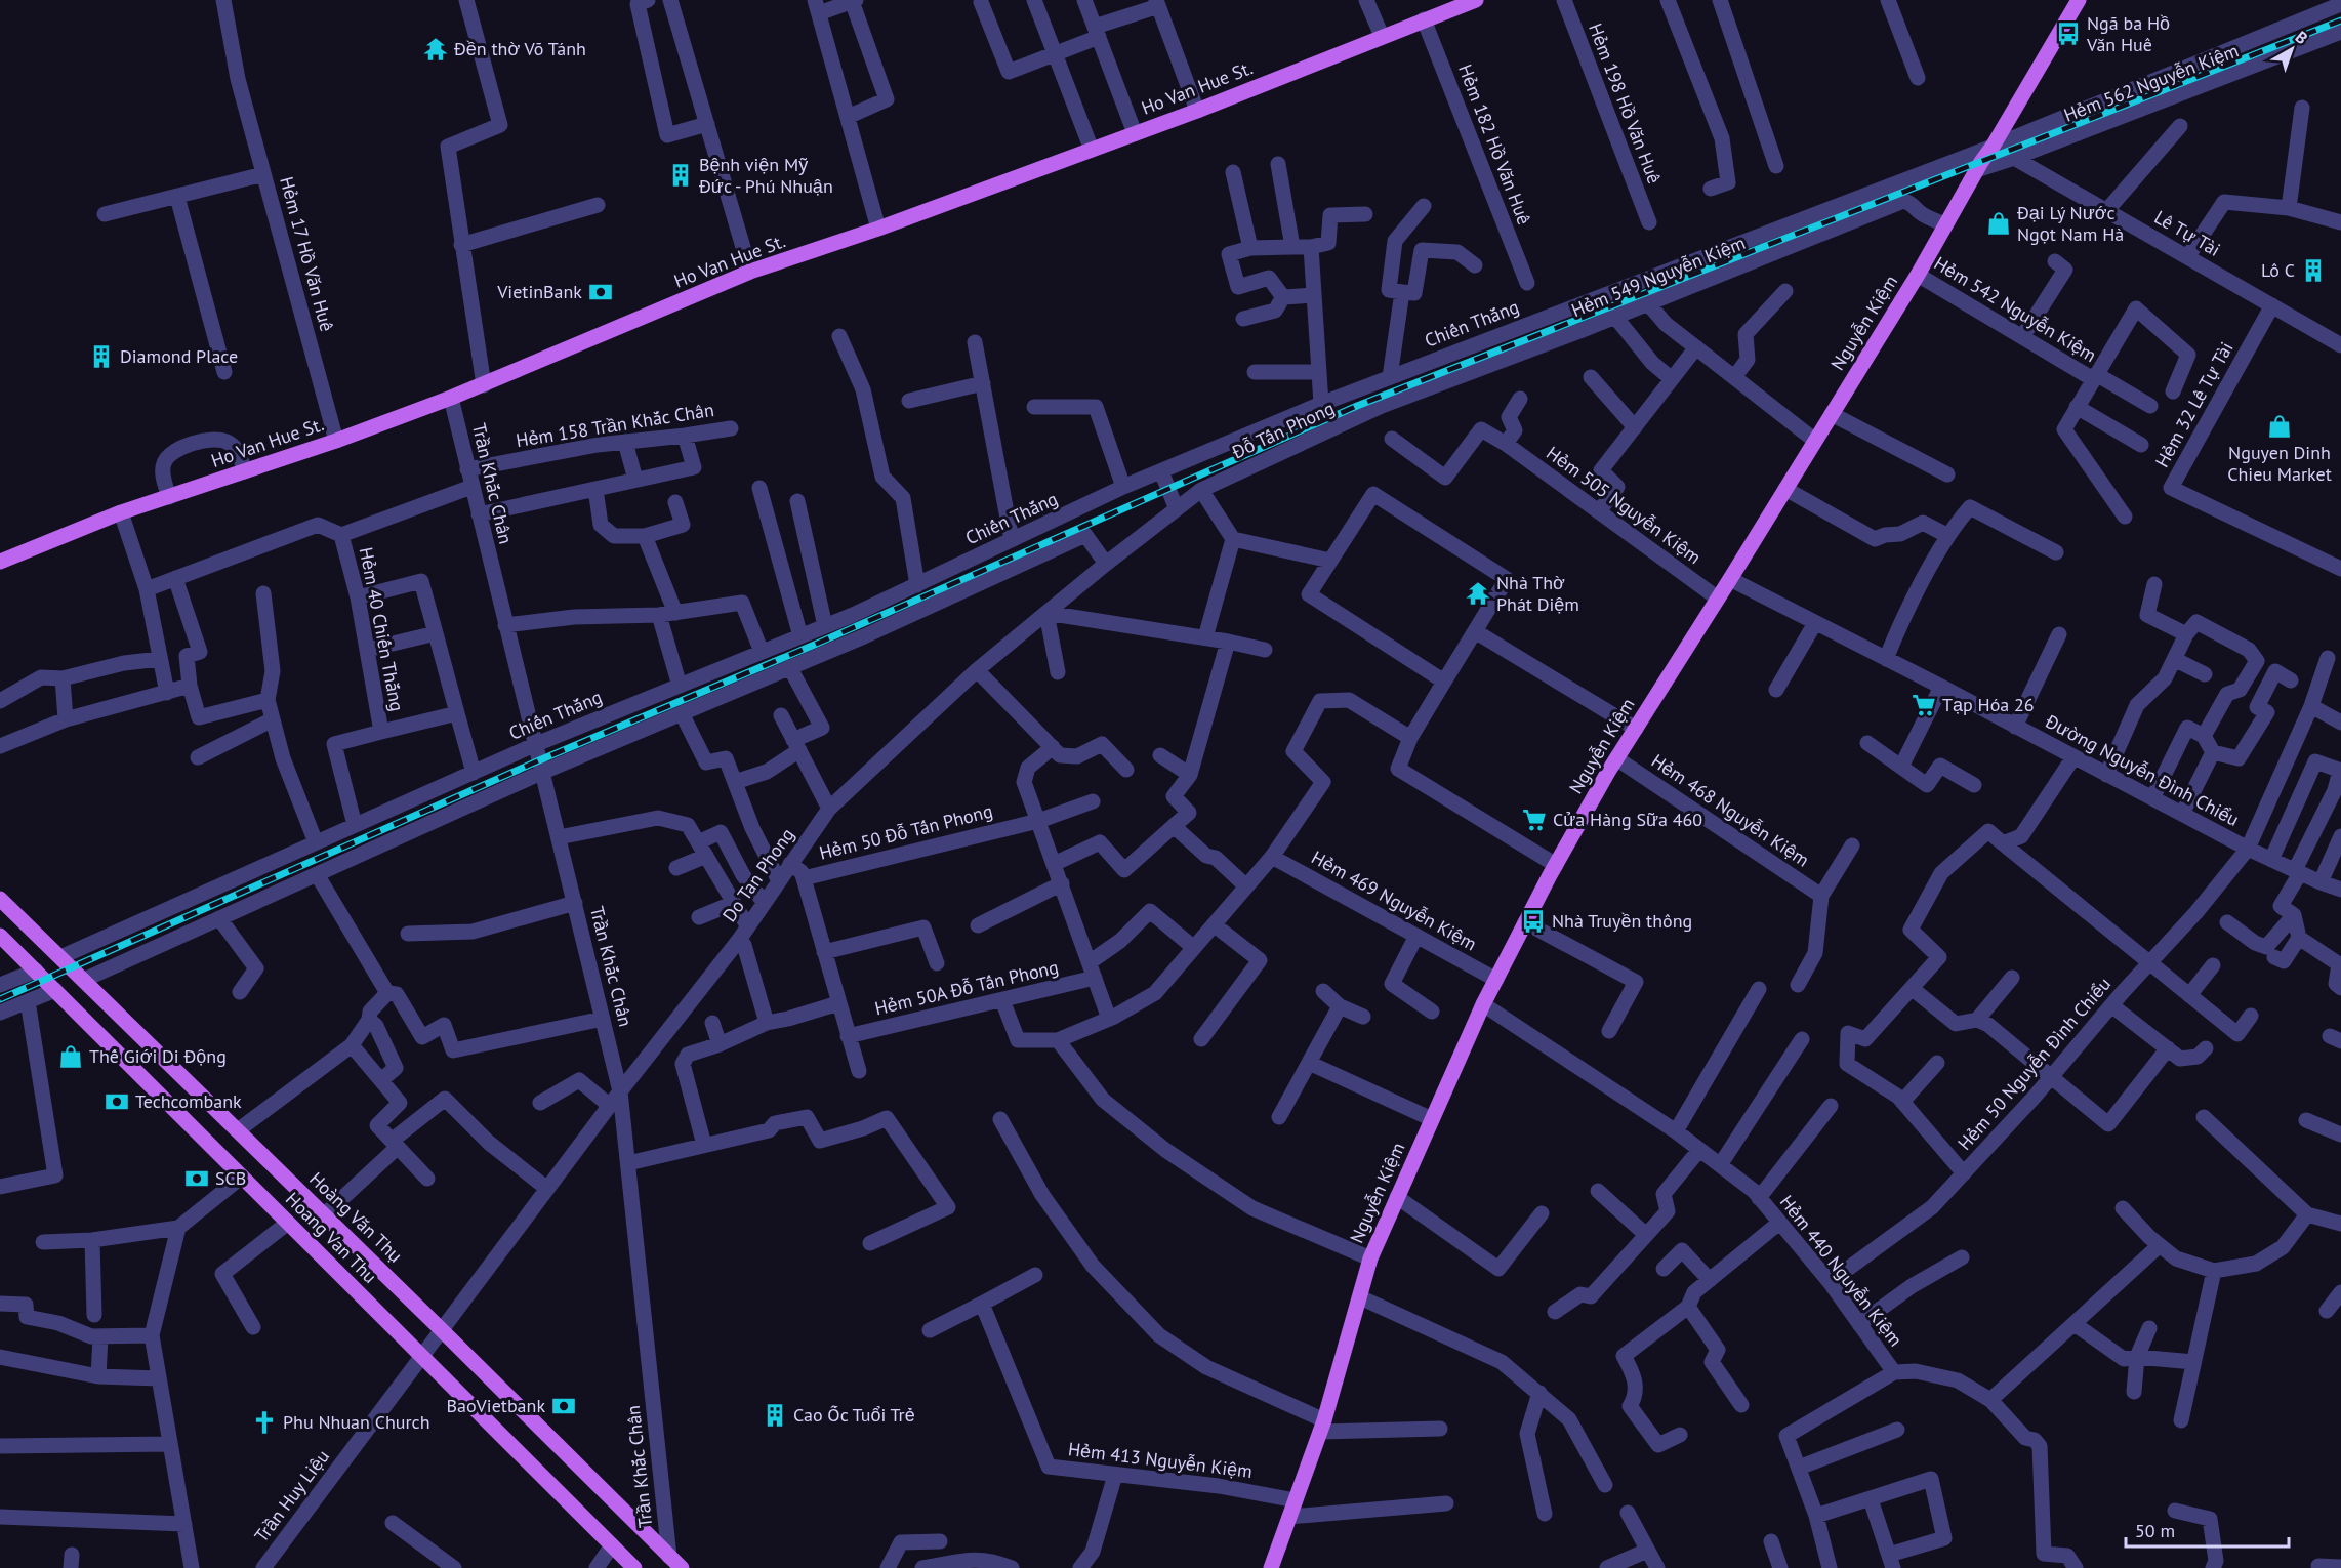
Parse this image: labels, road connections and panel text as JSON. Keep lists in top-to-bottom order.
{
  "streets": {
    "main road": [
      "Ho Van Hue St.",
      "Nguyễn Kiệm",
      "Hoàng Văn Thụ",
      "Hoang Van Thu"
    ],
    "street": [
      "Hẻm 562 Nguyễn Kiệm",
      "Hẻm 198 Hồ Văn Huê",
      "Hẻm 182 Hồ Văn Huê",
      "Lê Tự Tài",
      "Hẻm 17 Hồ Văn Huê",
      "Hẻm 549 Nguyễn Kiệm",
      "Hẻm 542 Nguyễn Kiệm",
      "Chiến Thắng",
      "Hẻm 32 Lê Tự Tài",
      "Hẻm 158 Trần Khắc Chân",
      "Đỗ Tấn Phong",
      "Trần Khắc Chân",
      "Hẻm 505 Nguyễn Kiệm",
      "Hẻm 40 Chiến Thắng",
      "Đường Nguyễn Đình Chiểu",
      "Hẻm 468 Nguyễn Kiệm",
      "Hẻm 50 Đỗ Tấn Phong",
      "Do Tan Phong",
      "Hẻm 469 Nguyễn Kiệm",
      "Hẻm 50A Đỗ Tấn Phong",
      "Hẻm 50 Nguyễn Đình Chiểu",
      "Hẻm 440 Nguyễn Kiệm",
      "Hẻm 413 Nguyễn Kiệm",
      "Trần Huy Liệu"
    ]
  },
  "crossings": [
    ["Hẻm 562 Nguyễn Kiệm", "Lê Tự Tài"],
    ["Hẻm 562 Nguyễn Kiệm", "Nguyễn Kiệm"],
    ["Hẻm 562 Nguyễn Kiệm", "Chiến Thắng"],
    ["Ho Van Hue St.", "Hẻm 182 Hồ Văn Huê"],
    ["Ho Van Hue St.", "Hẻm 17 Hồ Văn Huê"],
    ["Ho Van Hue St.", "Trần Khắc Chân"],
    ["Lê Tự Tài", "Hẻm 32 Lê Tự Tài"],
    ["Hẻm 549 Nguyễn Kiệm", "Nguyễn Kiệm"],
    ["Hẻm 549 Nguyễn Kiệm", "Đỗ Tấn Phong"],
    ["Hẻm 542 Nguyễn Kiệm", "Nguyễn Kiệm"],
    ["Nguyễn Kiệm", "Chiến Thắng"],
    ["Nguyễn Kiệm", "Hẻm 505 Nguyễn Kiệm"],
    ["Nguyễn Kiệm", "Đường Nguyễn Đình Chiểu"],
    ["Nguyễn Kiệm", "Hẻm 468 Nguyễn Kiệm"],
    ["Nguyễn Kiệm", "Hẻm 469 Nguyễn Kiệm"],
    ["Nguyễn Kiệm", "Hẻm 440 Nguyễn Kiệm"],
    ["Nguyễn Kiệm", "Hẻm 413 Nguyễn Kiệm"],
    ["Chiến Thắng", "Trần Khắc Chân"],
    ["Chiến Thắng", "Hẻm 40 Chiến Thắng"],
    ["Chiến Thắng", "Hoàng Văn Thụ"],
    ["Hẻm 158 Trần Khắc Chân", "Trần Khắc Chân"],
    ["Đỗ Tấn Phong", "Do Tan Phong"],
    ["Trần Khắc Chân", "Do Tan Phong"],
    ["Trần Khắc Chân", "Hoàng Văn Thụ"],
    ["Đường Nguyễn Đình Chiểu", "Hẻm 50 Nguyễn Đình Chiểu"],
    ["Hẻm 50 Đỗ Tấn Phong", "Do Tan Phong"],
    ["Do Tan Phong", "Hoàng Văn Thụ"],
    ["Do Tan Phong", "Trần Huy Liệu"],
    ["Hẻm 50 Nguyễn Đình Chiểu", "Hẻm 440 Nguyễn Kiệm"],
    ["Hoàng Văn Thụ", "Trần Huy Liệu"],
    ["Hoang Van Thu", "Trần Huy Liệu"]
  ],
  "places": {
    "bus stop": ["Ngã ba Hồ Văn Huê", "Nhà Truyền thông"],
    "temple": ["Đền thờ Võ Tánh", "Nhà Thờ Phát Diệm"],
    "building": [
      "Bệnh viện Mỹ Đức - Phú Nhuận",
      "Lô C",
      "Diamond Place",
      "Cao Ốc Tuổi Trẻ"
    ],
    "shop": ["Đại Lý Nước Ngọt Nam Hà", "Nguyen Dinh Chieu Market", "Thế Giới Di Động"],
    "bank": [
      "VietinBank",
      "Techcombank",
      "SCB",
      "BaoVietbank"
    ],
    "supermarket": ["Tạp Hóa 26", "Cửa Hàng Sữa 460"],
    "church": ["Phu Nhuan Church"]
  },
  "scale_bar": "50 m",
  "north": "top right"
}
